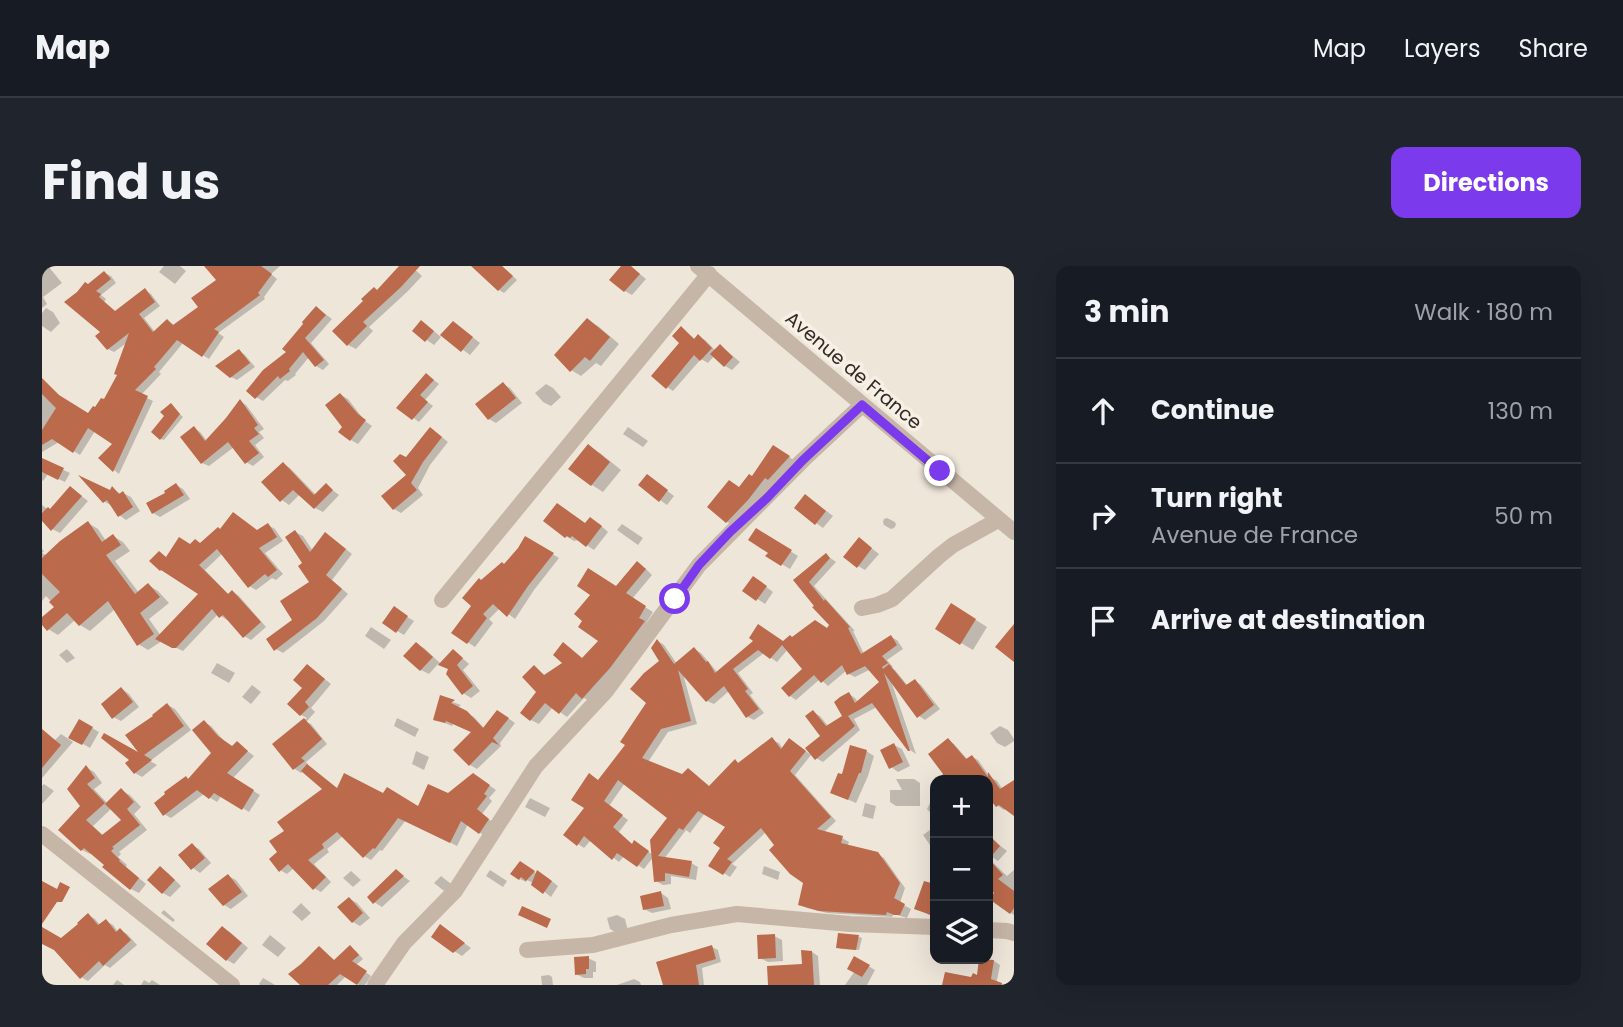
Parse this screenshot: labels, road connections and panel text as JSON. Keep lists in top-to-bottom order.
{
  "streets": {
    "street": ["Avenue de France"]
  },
  "page": {
    "header": "Map",
    "nav": ["Map", "Layers", "Share"],
    "title": "Find us",
    "buttons": "Directions",
    "heading": ["3 min", "Walk · 180 m"],
    "list": [
      ["Continue", "130 m"],
      ["Turn right", "Avenue de France", "50 m"],
      "Arrive at destination"
    ],
    "map_buttons": ["+", "−"]
  }
}
